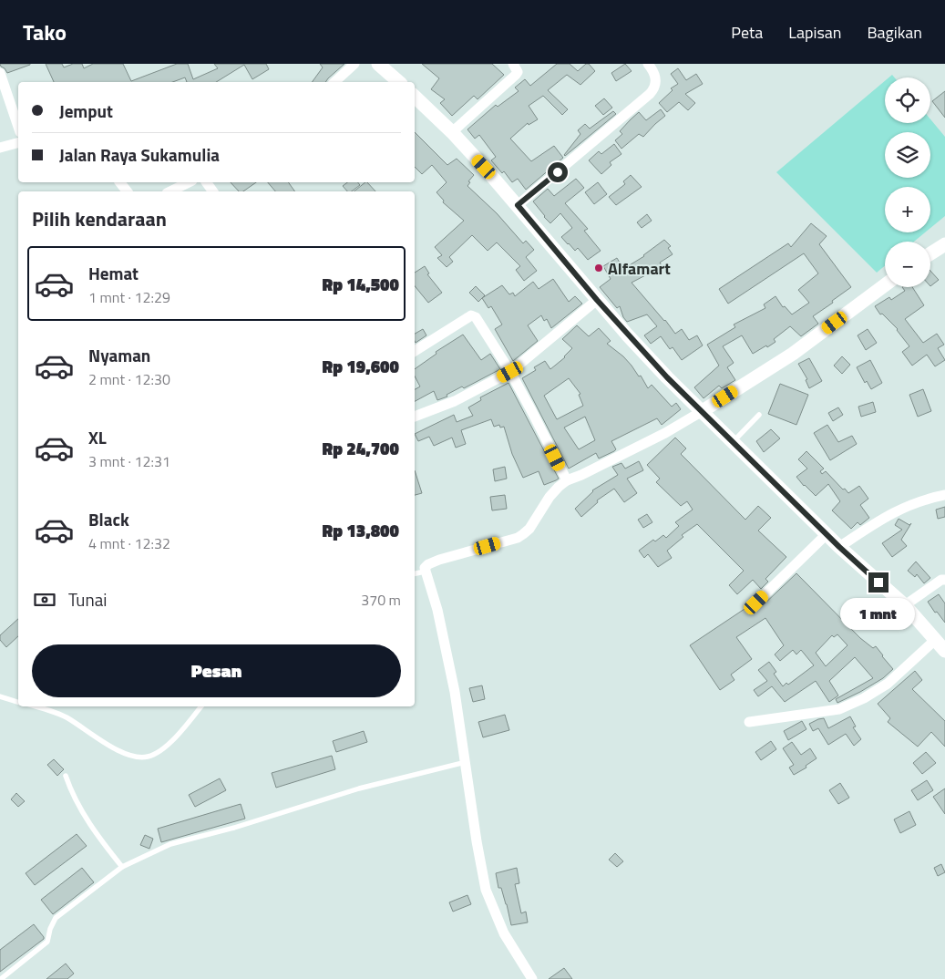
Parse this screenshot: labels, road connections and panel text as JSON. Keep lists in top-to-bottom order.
{
  "places": ["Alfamart"],
  "page": {
    "header": "Tako",
    "nav": ["Peta", "Lapisan", "Bagikan"],
    "map_buttons": ["+", "−"],
    "banner": ["Jemput", "Jalan Raya Sukamulia"],
    "heading": "Pilih kendaraan",
    "list": [
      {
        "name": "Hemat",
        "note": "1 mnt · 12:29",
        "value": "Rp 14,500"
      },
      {
        "name": "Nyaman",
        "note": "2 mnt · 12:30",
        "value": "Rp 19,600"
      },
      {
        "name": "XL",
        "note": "3 mnt · 12:31",
        "value": "Rp 24,700"
      },
      {
        "name": "Black",
        "note": "4 mnt · 12:32",
        "value": "Rp 13,800"
      }
    ],
    "pay": ["Tunai", "370 m"],
    "bubble": "1 mnt",
    "buttons": "Pesan"
  }
}
